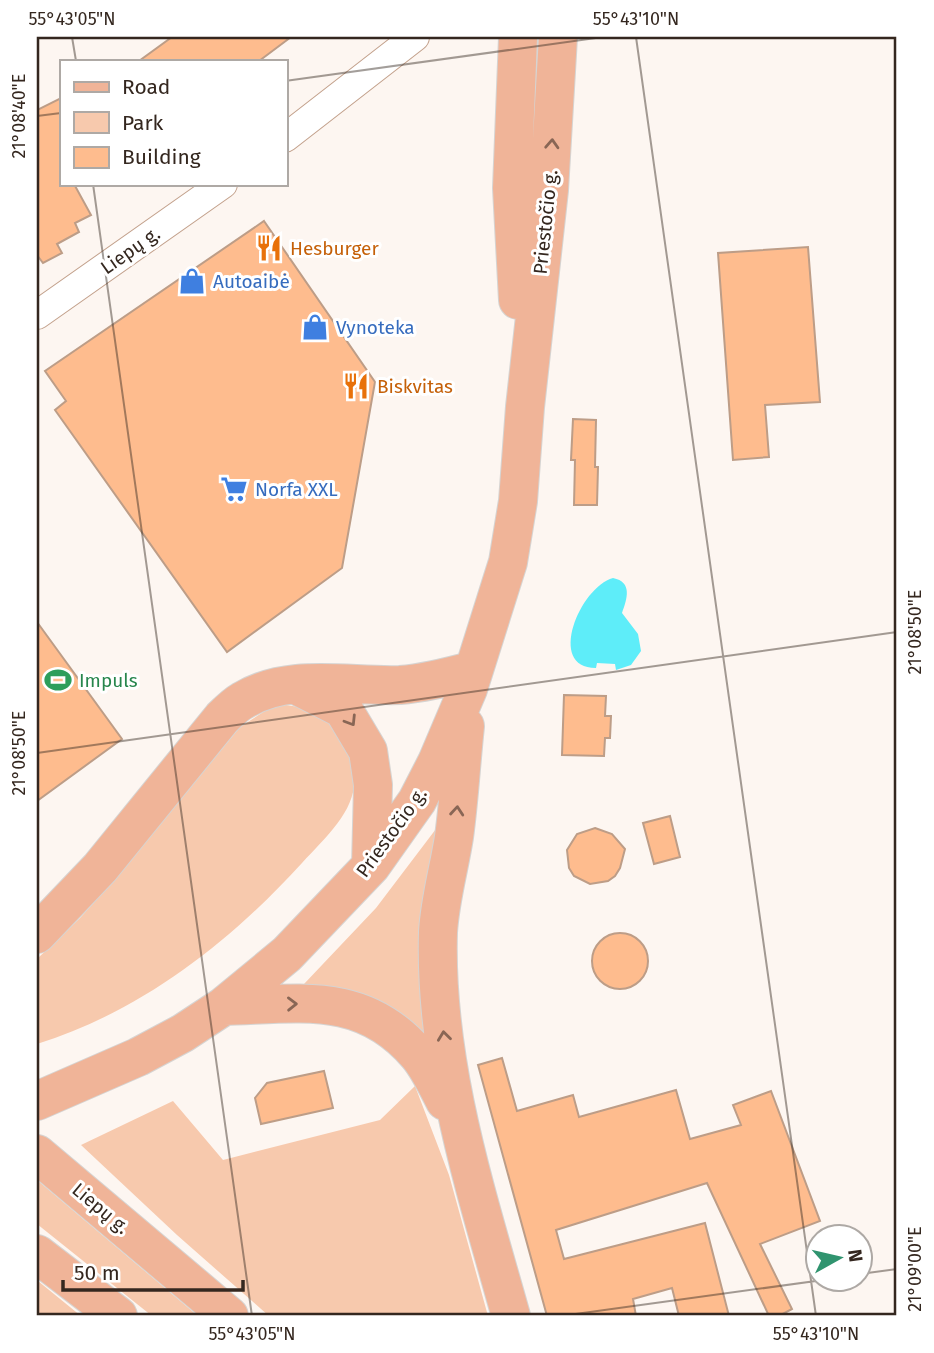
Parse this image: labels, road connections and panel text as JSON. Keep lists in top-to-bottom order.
{
  "streets": {
    "main road": ["Priestočio g.", "Liepų g."]
  },
  "places": {
    "restaurant": ["Hesburger", "Biskvitas"],
    "shop": ["Autoaibė", "Vynoteka"],
    "supermarket": ["Norfa XXL"],
    "sports": ["Impuls"]
  },
  "legend": ["Road", "Park", "Building"],
  "scale_bar": "50 m",
  "north": "right",
  "coordinates": [
    "55°43'05\"N",
    "55°43'10\"N",
    "21°08'40\"E",
    "21°08'50\"E",
    "21°09'00\"E"
  ]
}
